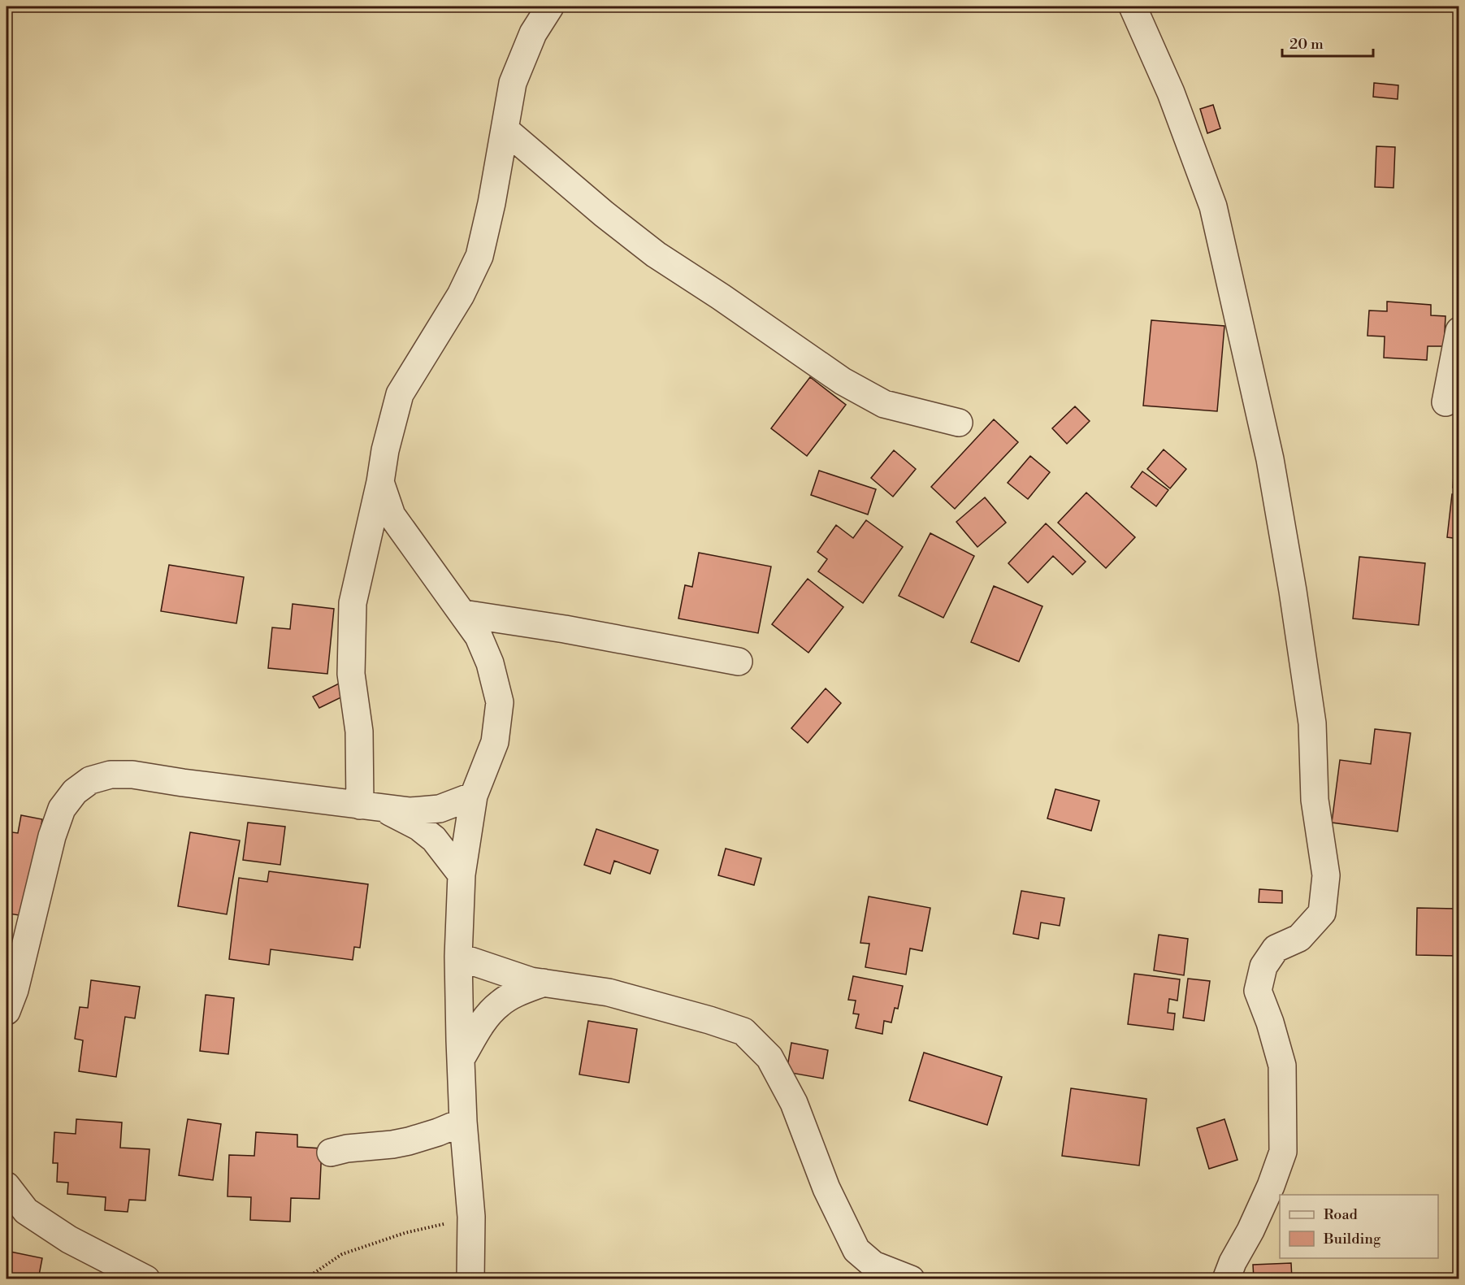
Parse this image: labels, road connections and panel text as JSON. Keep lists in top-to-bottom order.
{
  "legend": ["Road", "Building"],
  "scale_bar": "20 m"
}
